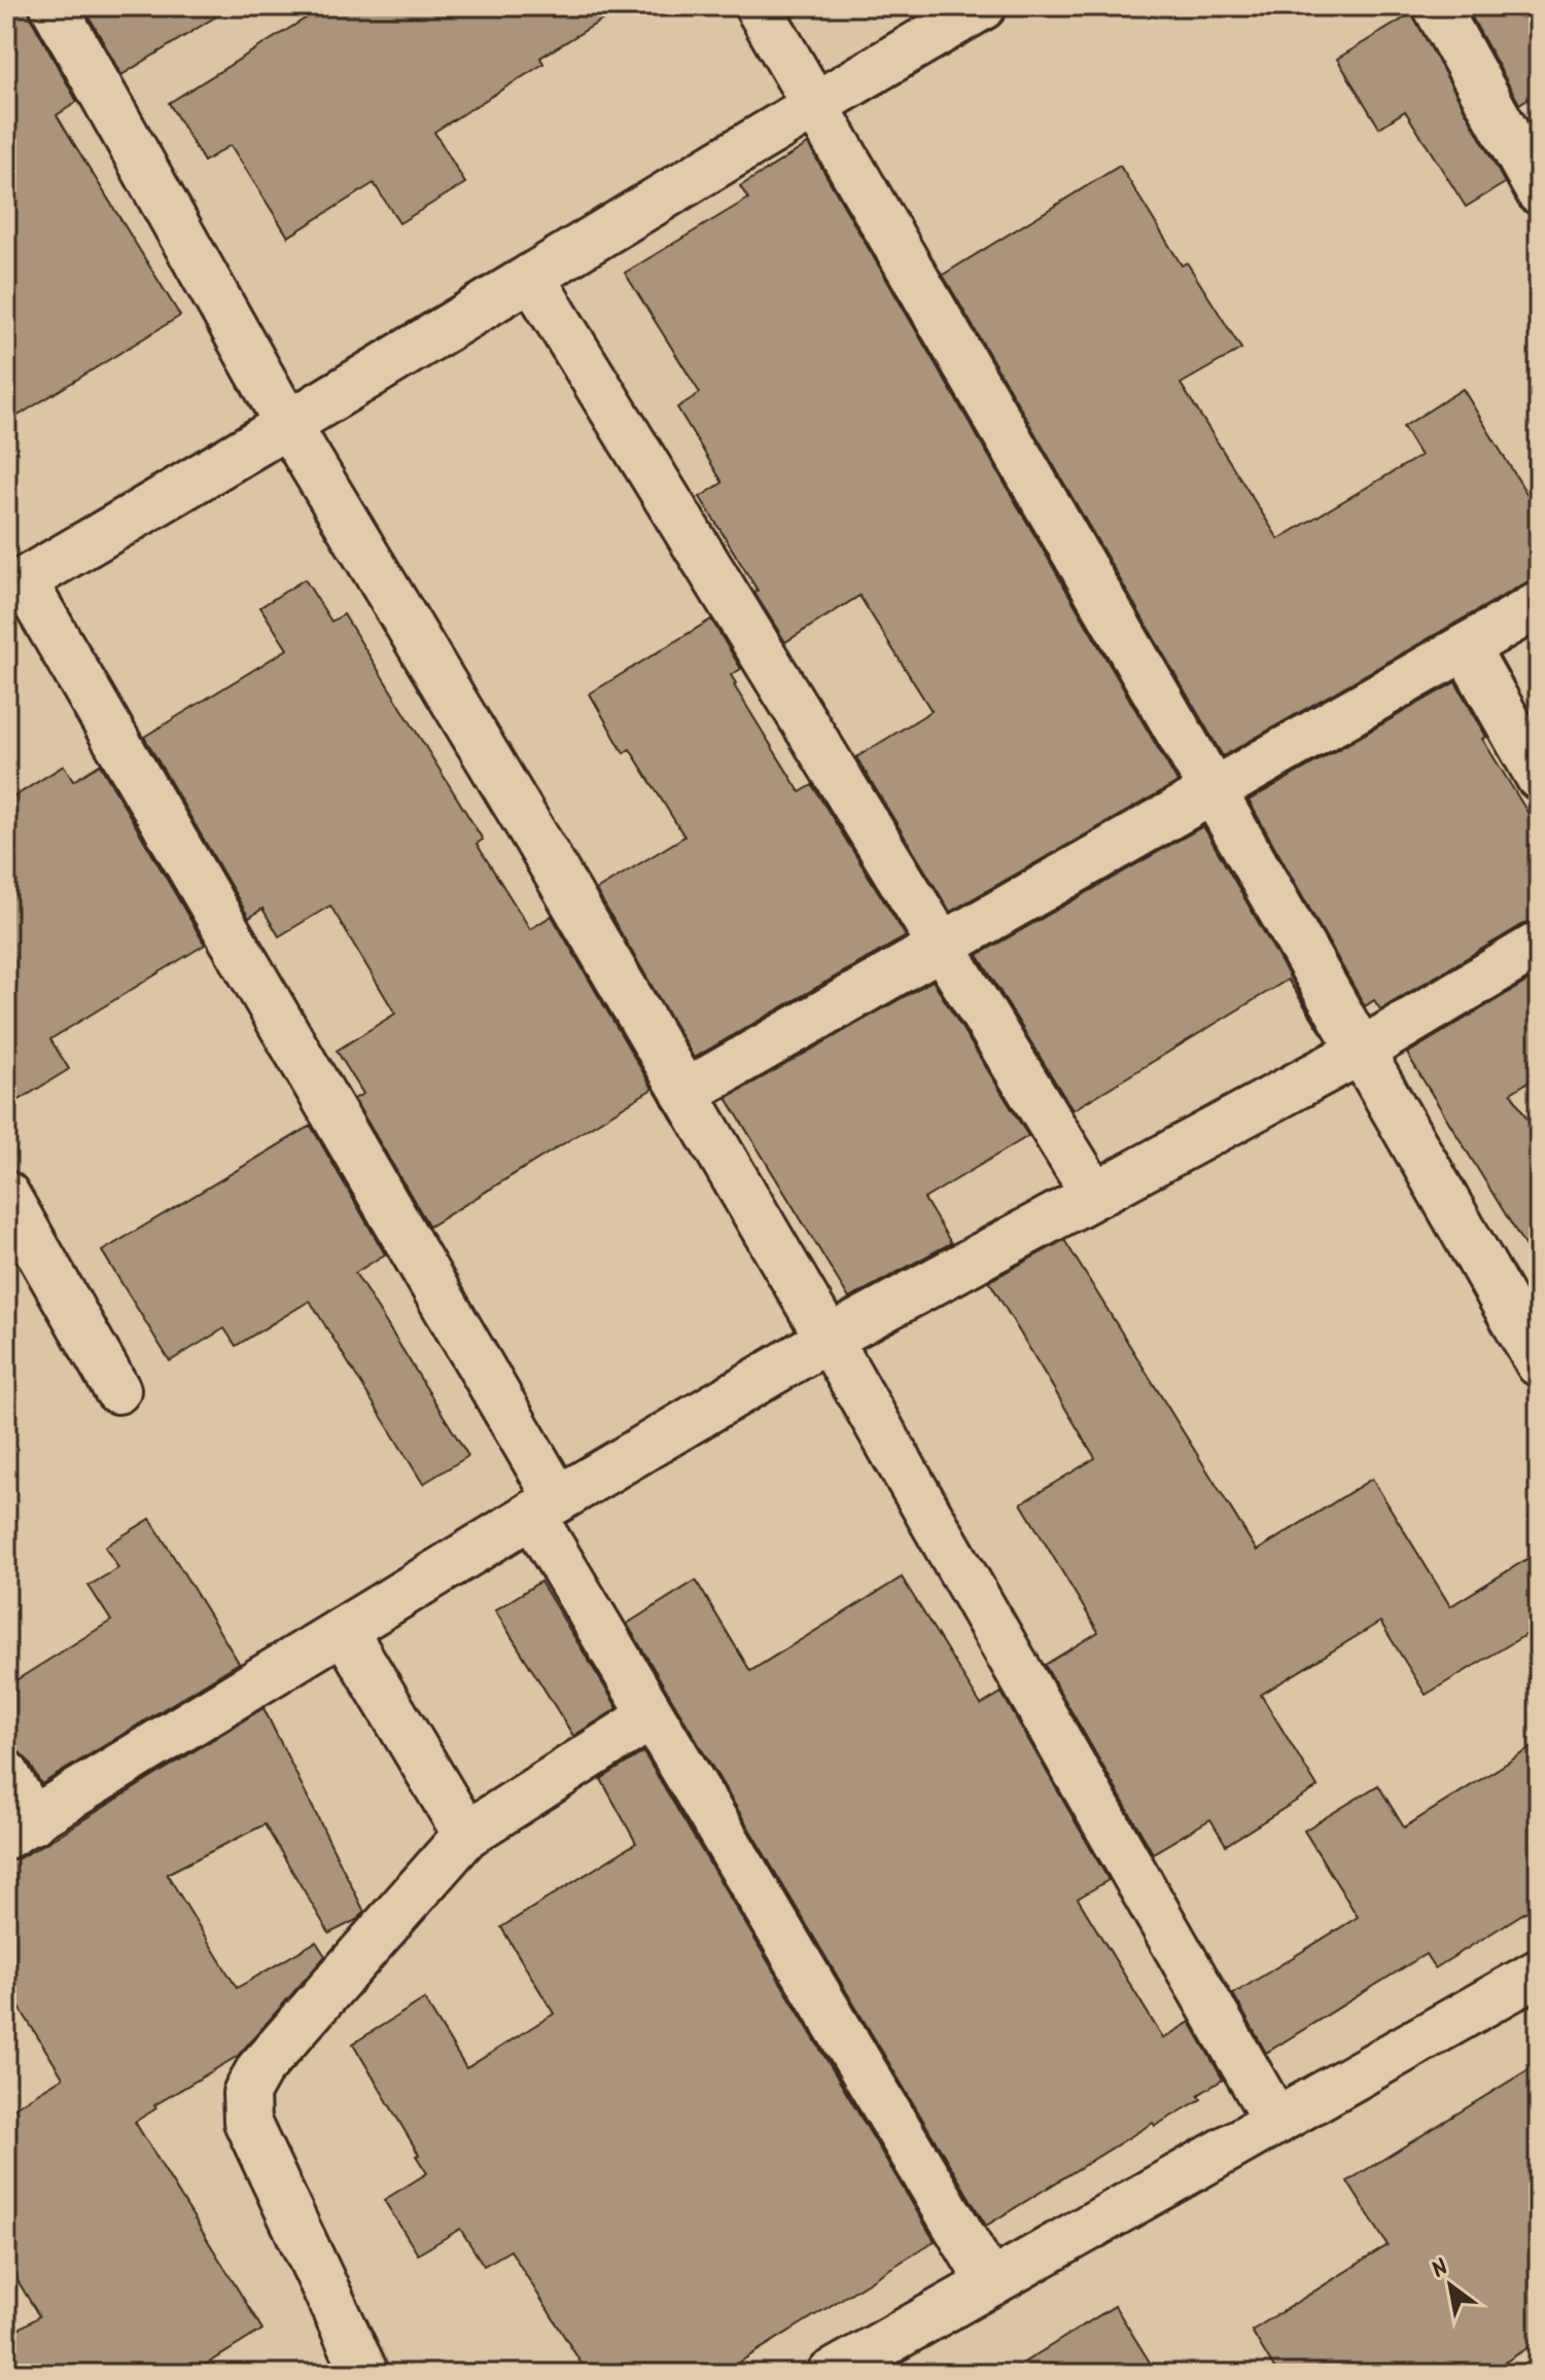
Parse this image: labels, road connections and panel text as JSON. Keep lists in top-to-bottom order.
{
  "north": "top left"
}
